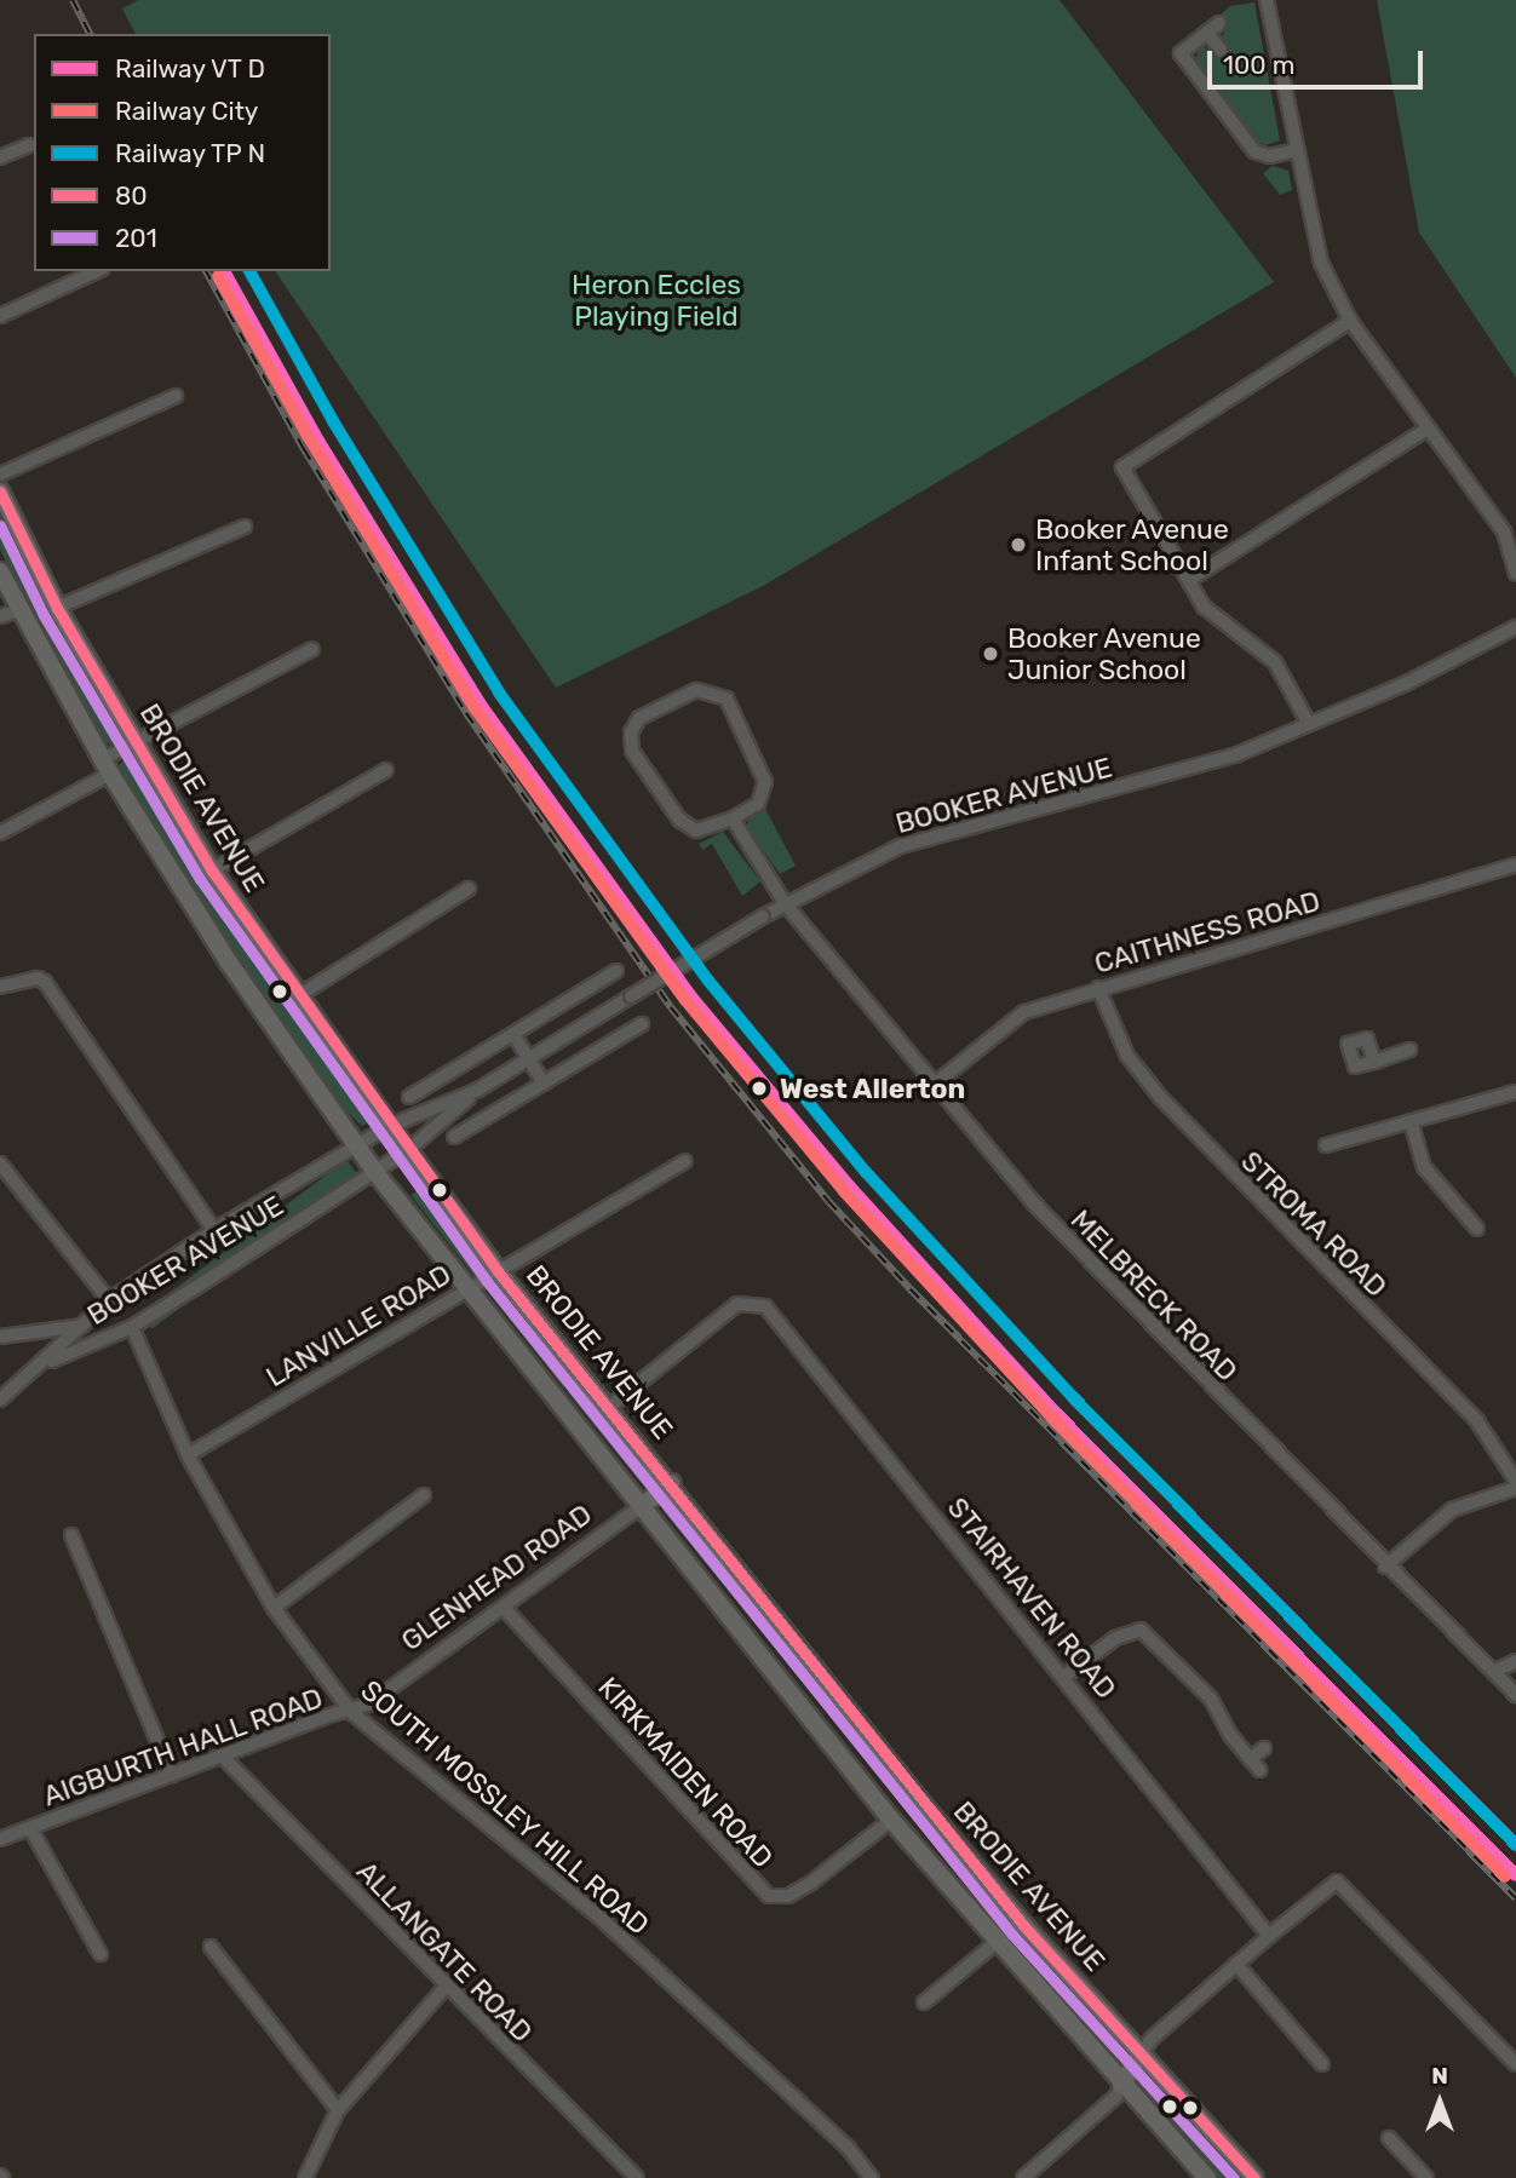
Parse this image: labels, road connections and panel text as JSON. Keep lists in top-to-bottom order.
{
  "streets": {
    "street": [
      "BOOKER AVENUE",
      "BRODIE AVENUE",
      "CAITHNESS ROAD",
      "STROMA ROAD",
      "MELBRECK ROAD",
      "LANVILLE ROAD",
      "GLENHEAD ROAD",
      "STAIRHAVEN ROAD",
      "AIGBURTH HALL ROAD",
      "KIRKMAIDEN ROAD",
      "SOUTH MOSSLEY HILL ROAD",
      "ALLANGATE ROAD"
    ]
  },
  "crossings": [
    ["BOOKER AVENUE", "BRODIE AVENUE"],
    ["BOOKER AVENUE", "MELBRECK ROAD"],
    ["BOOKER AVENUE", "SOUTH MOSSLEY HILL ROAD"],
    ["BRODIE AVENUE", "LANVILLE ROAD"],
    ["BRODIE AVENUE", "GLENHEAD ROAD"],
    ["BRODIE AVENUE", "STAIRHAVEN ROAD"],
    ["CAITHNESS ROAD", "STROMA ROAD"],
    ["CAITHNESS ROAD", "MELBRECK ROAD"],
    ["LANVILLE ROAD", "SOUTH MOSSLEY HILL ROAD"],
    ["GLENHEAD ROAD", "AIGBURTH HALL ROAD"],
    ["GLENHEAD ROAD", "KIRKMAIDEN ROAD"],
    ["GLENHEAD ROAD", "SOUTH MOSSLEY HILL ROAD"],
    ["AIGBURTH HALL ROAD", "SOUTH MOSSLEY HILL ROAD"],
    ["AIGBURTH HALL ROAD", "ALLANGATE ROAD"]
  ],
  "parks": ["Heron Eccles Playing Field"],
  "places": ["Booker Avenue Infant School", "Booker Avenue Junior School", "West Allerton"],
  "lines": ["rail line City", "transit line 80", "transit line 201"],
  "legend": [
    "Railway VT D",
    "Railway City",
    "Railway TP N",
    "80",
    "201"
  ],
  "scale_bar": "100 m",
  "north": "top"
}
